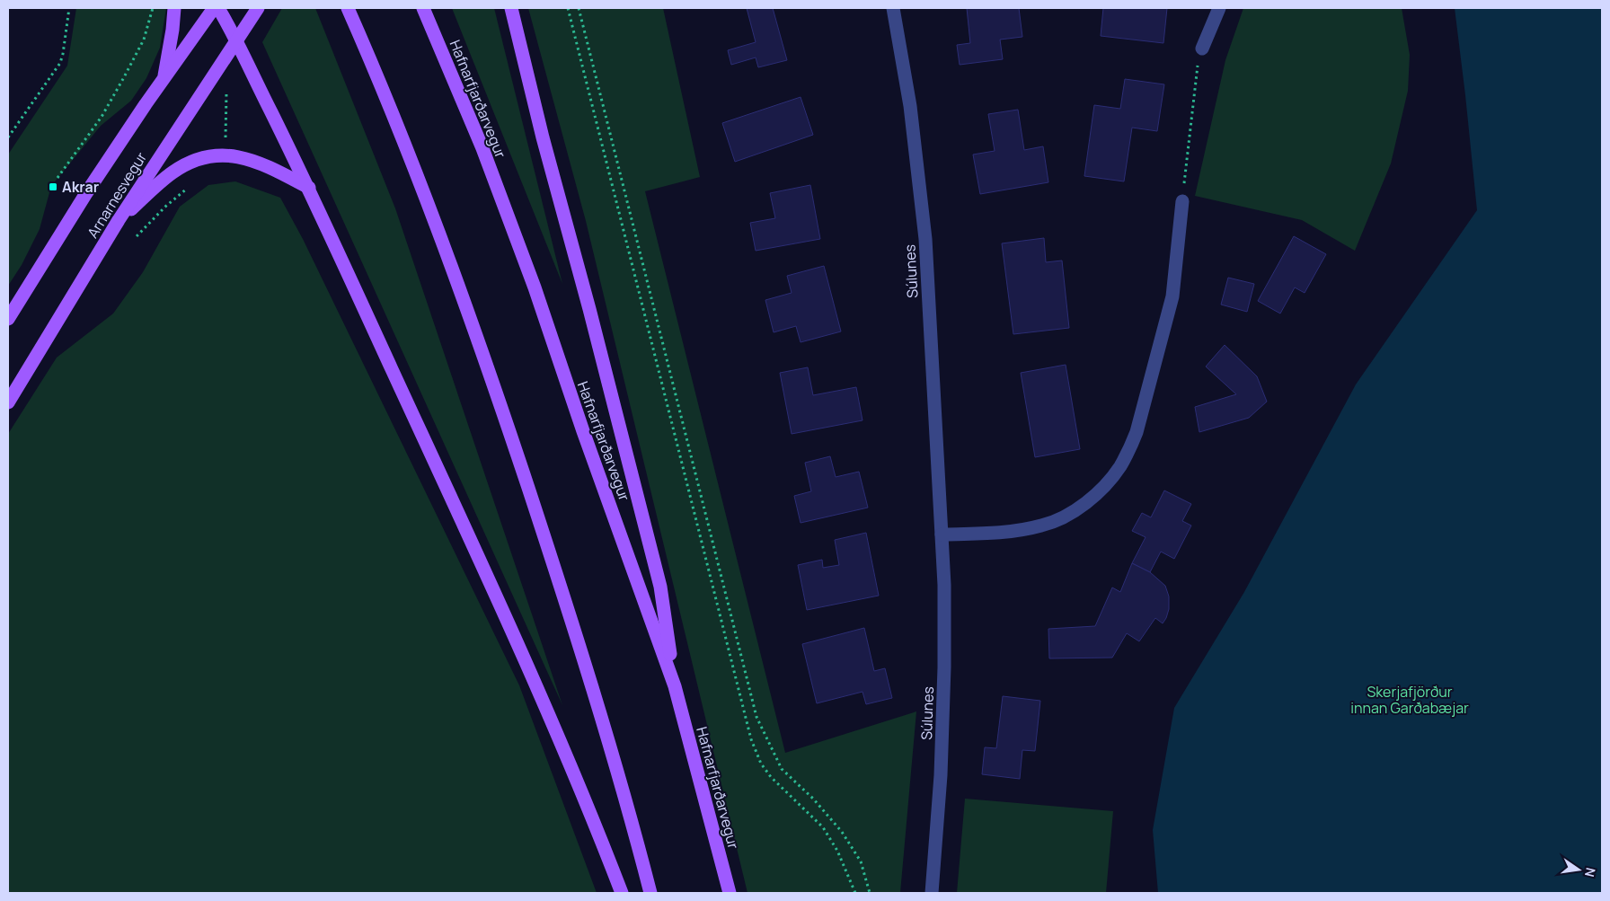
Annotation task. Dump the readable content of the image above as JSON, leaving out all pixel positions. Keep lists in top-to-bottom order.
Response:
{
  "streets": {
    "main road": ["Hafnarfjarðarvegur", "Arnarnesvegur"],
    "street": ["Súlunes"]
  },
  "parks": ["Skerjafjörður innan Garðabæjar"],
  "places": {
    "transit": ["Akrar"]
  },
  "north": "right"
}
